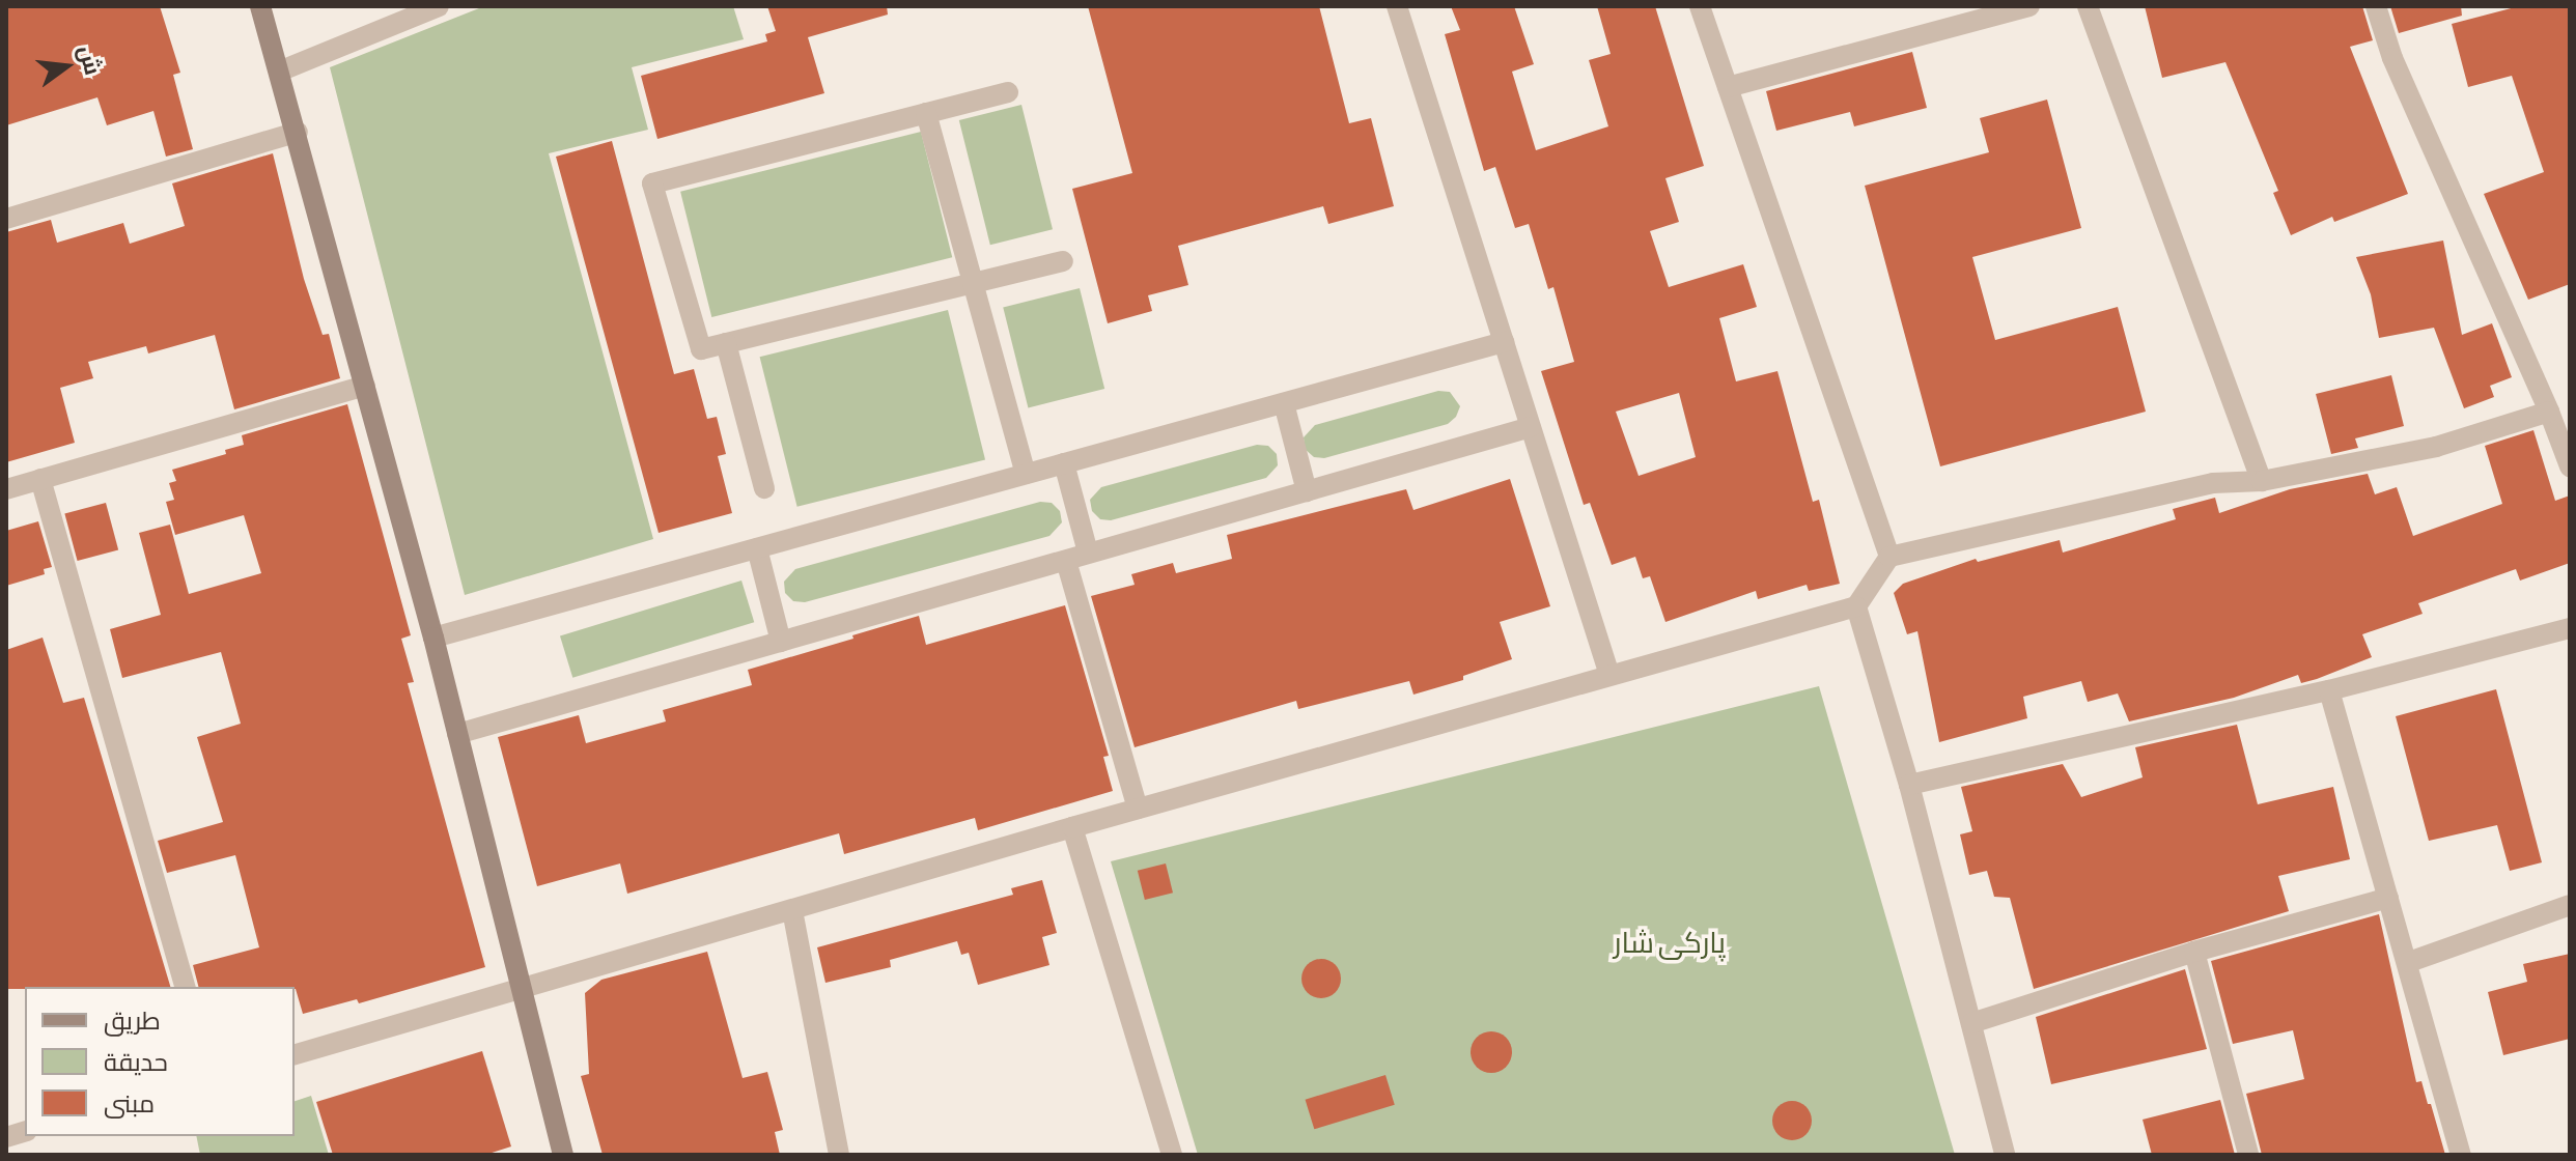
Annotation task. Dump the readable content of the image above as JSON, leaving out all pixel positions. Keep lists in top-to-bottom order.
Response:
{
  "parks": ["پاركى شار"],
  "legend": ["طريق", "حديقة", "مبنى"],
  "north": "right"
}
